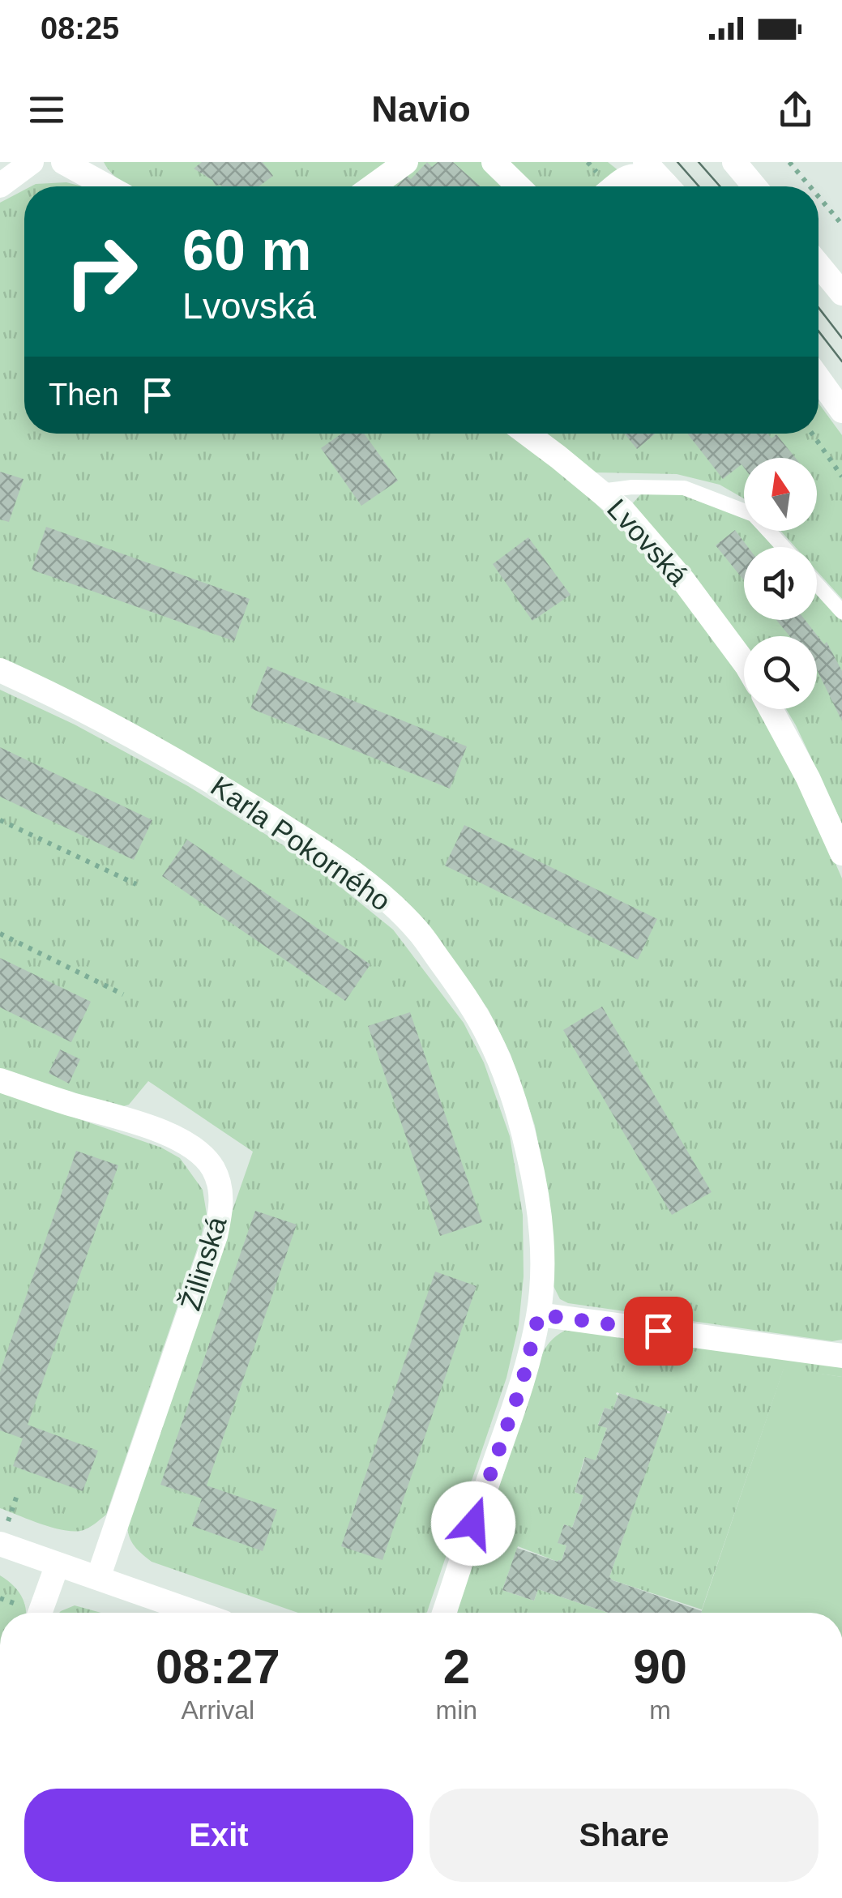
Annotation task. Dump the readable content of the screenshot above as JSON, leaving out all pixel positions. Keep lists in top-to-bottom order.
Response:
{
  "streets": {
    "street": ["Lvovská", "Karla Pokorného", "Žilinská"]
  },
  "north": "top",
  "page": {
    "status": "08:25",
    "header": "Navio",
    "turn": ["60 m", "Lvovská"],
    "then": "Then",
    "eta": [
      "08:27",
      "Arrival",
      "2",
      "min",
      "90",
      "m"
    ],
    "buttons": ["Exit", "Share"]
  }
}
